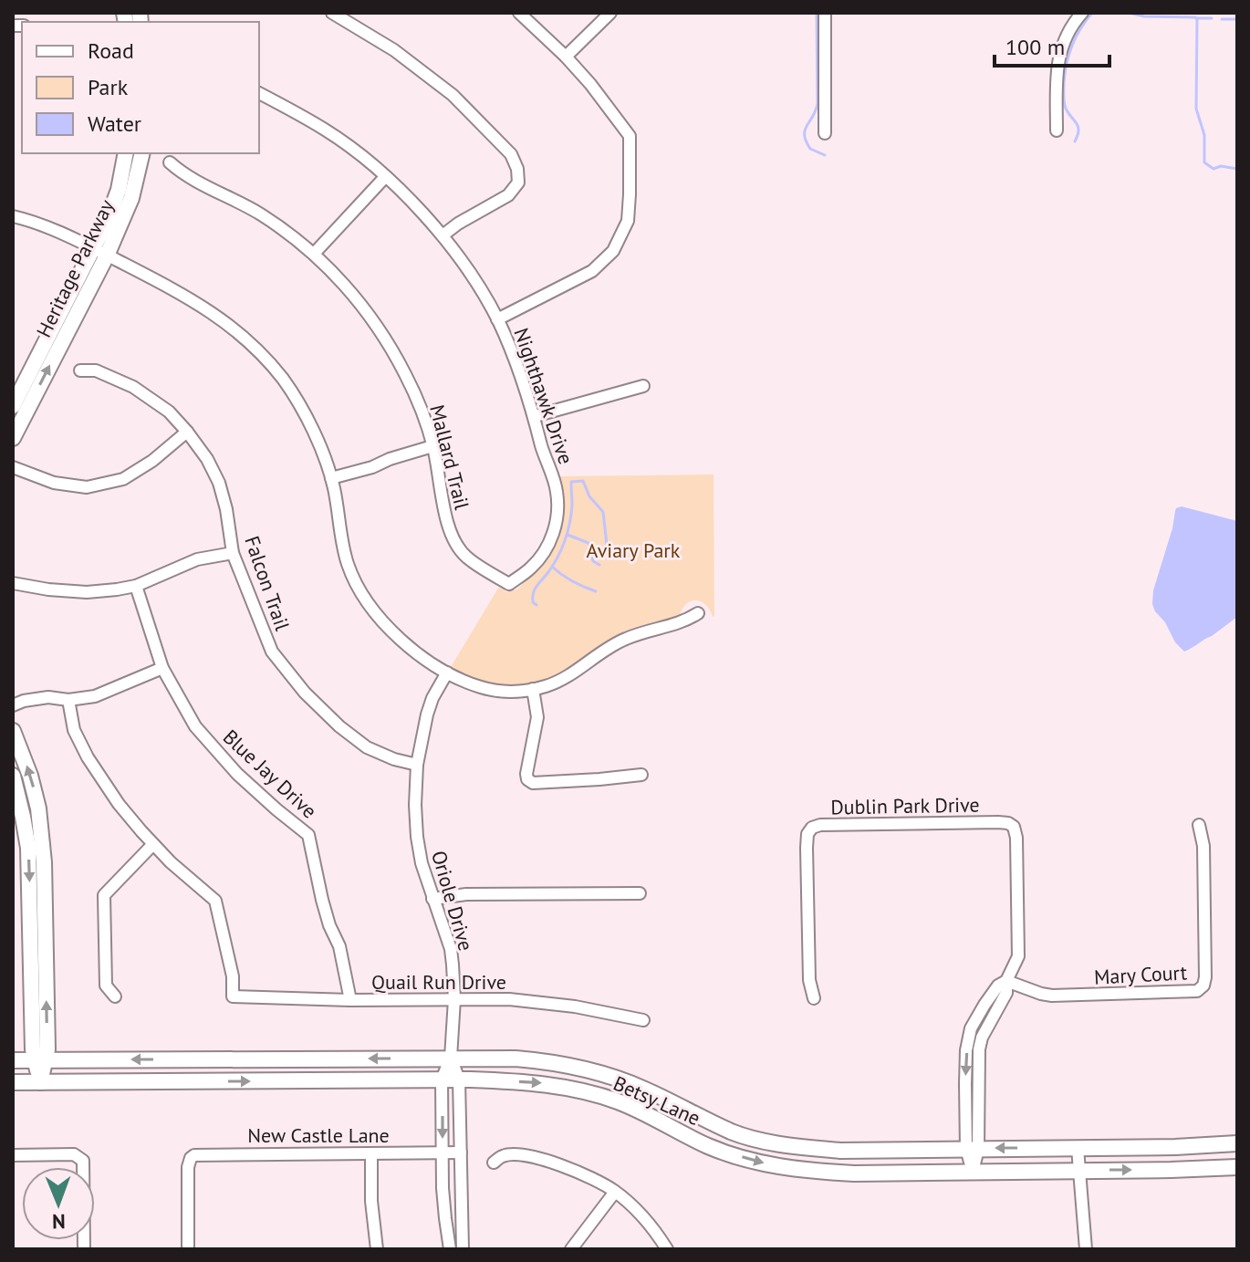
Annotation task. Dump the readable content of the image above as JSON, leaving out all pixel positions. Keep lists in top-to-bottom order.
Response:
{
  "streets": {
    "main road": ["Heritage Parkway", "Betsy Lane"],
    "street": [
      "Nighthawk Drive",
      "Mallard Trail",
      "Falcon Trail",
      "Blue Jay Drive",
      "Dublin Park Drive",
      "Oriole Drive",
      "Mary Court",
      "Quail Run Drive",
      "New Castle Lane"
    ]
  },
  "crossings": [
    ["Nighthawk Drive", "Mallard Trail"],
    ["Falcon Trail", "Oriole Drive"],
    ["Blue Jay Drive", "Quail Run Drive"],
    ["Dublin Park Drive", "Mary Court"],
    ["Dublin Park Drive", "Betsy Lane"],
    ["Oriole Drive", "Quail Run Drive"],
    ["Oriole Drive", "Betsy Lane"],
    ["Oriole Drive", "New Castle Lane"]
  ],
  "parks": ["Aviary Park"],
  "legend": ["Road", "Park", "Water"],
  "scale_bar": "100 m",
  "north": "bottom"
}
